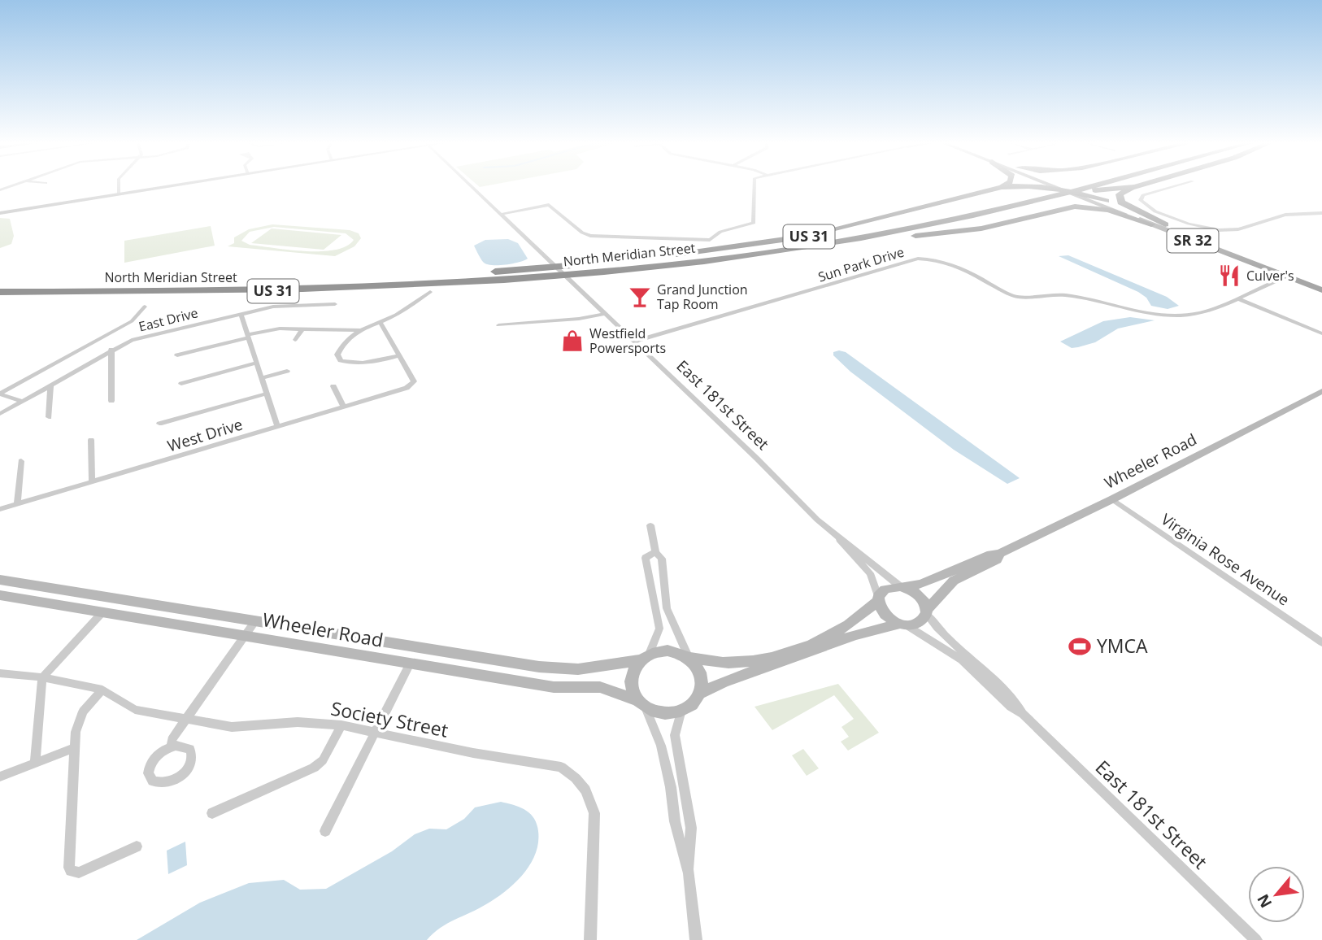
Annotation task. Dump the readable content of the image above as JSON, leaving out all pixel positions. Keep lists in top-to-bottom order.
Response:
{
  "streets": {
    "highway": ["US 31", "North Meridian Street"],
    "main road": ["SR 32"],
    "street": [
      "Sun Park Drive",
      "East Drive",
      "East 181st Street",
      "West Drive",
      "Wheeler Road",
      "Virginia Rose Avenue",
      "Society Street"
    ]
  },
  "crossings": [
    ["SR 32", "Sun Park Drive"],
    ["Sun Park Drive", "East 181st Street"],
    ["East 181st Street", "Wheeler Road"],
    ["Wheeler Road", "Virginia Rose Avenue"]
  ],
  "places": {
    "restaurant": ["Culver's"],
    "bar": ["Grand Junction Tap Room"],
    "shop": ["Westfield Powersports"],
    "sports": ["YMCA"]
  },
  "north": "bottom left"
}
